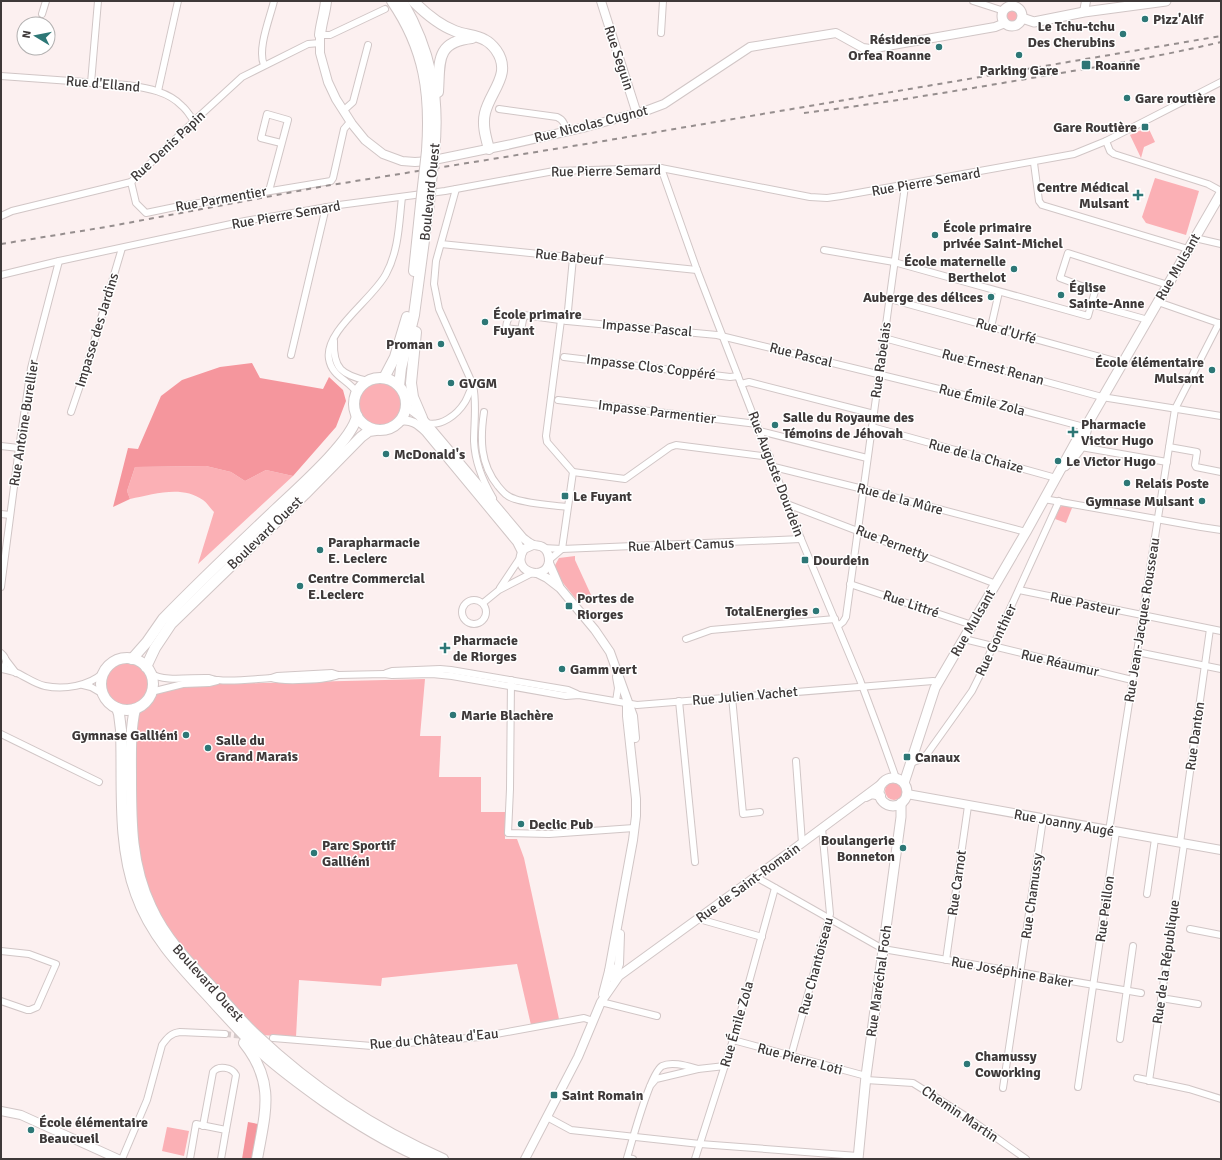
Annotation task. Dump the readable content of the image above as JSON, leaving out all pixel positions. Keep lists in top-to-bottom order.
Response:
{
  "streets": {
    "main road": ["Boulevard Ouest", "Rue Mulsant", "Rue Maréchal Foch"],
    "street": [
      "Rue Seguin",
      "Rue d'Elland",
      "Rue Nicolas Cugnot",
      "Rue Denis Papin",
      "Rue Pierre Semard",
      "Rue Parmentier",
      "Rue Babeuf",
      "Impasse Pascal",
      "Impasse des Jardins",
      "Rue d'Urfé",
      "Rue Pascal",
      "Rue Rabelais",
      "Impasse Clos Coppéré",
      "Rue Ernest Renan",
      "Rue Émile Zola",
      "Impasse Parmentier",
      "Rue Antoine Burellier",
      "Rue de la Chaize",
      "Rue Auguste Dourdein",
      "Rue de la Mûre",
      "Rue Pernetty",
      "Rue Albert Camus",
      "Rue Littré",
      "Rue Pasteur",
      "Rue Jean-Jacques Rousseau",
      "Rue Gonthier",
      "Rue Réaumur",
      "Rue Julien Vachet",
      "Rue Danton",
      "Rue Joanny Augé",
      "Rue de Saint-Romain",
      "Rue Carnot",
      "Rue Chamussy",
      "Rue Peillon",
      "Rue de la République",
      "Rue Chantoiseau",
      "Rue Joséphine Baker",
      "Rue du Château d'Eau",
      "Rue Pierre Loti",
      "Chemin Martin"
    ]
  },
  "crossings": [
    ["Rue Seguin", "Rue Nicolas Cugnot"],
    ["Rue d'Elland", "Rue Denis Papin"],
    ["Rue Nicolas Cugnot", "Rue Denis Papin"],
    ["Rue Nicolas Cugnot", "Rue Parmentier"],
    ["Rue Denis Papin", "Rue Parmentier"],
    ["Rue Pierre Semard", "Impasse des Jardins"],
    ["Rue Pierre Semard", "Rue Rabelais"],
    ["Rue Pierre Semard", "Rue Antoine Burellier"],
    ["Rue Pierre Semard", "Rue Auguste Dourdein"],
    ["Rue Babeuf", "Rue Auguste Dourdein"],
    ["Rue Mulsant", "Rue d'Urfé"],
    ["Rue Mulsant", "Rue Ernest Renan"],
    ["Rue Mulsant", "Rue Émile Zola"],
    ["Rue Mulsant", "Rue de la Chaize"],
    ["Rue Mulsant", "Rue Auguste Dourdein"],
    ["Rue Mulsant", "Rue de la Mûre"],
    ["Rue Mulsant", "Rue Pernetty"],
    ["Rue Mulsant", "Rue Littré"],
    ["Rue Mulsant", "Rue Gonthier"],
    ["Rue Mulsant", "Rue Réaumur"],
    ["Rue Mulsant", "Rue Julien Vachet"],
    ["Rue Mulsant", "Rue Joanny Augé"],
    ["Rue Mulsant", "Rue de Saint-Romain"],
    ["Rue Mulsant", "Rue Maréchal Foch"],
    ["Impasse Pascal", "Rue Pascal"],
    ["Impasse Pascal", "Rue Auguste Dourdein"],
    ["Rue d'Urfé", "Rue Rabelais"],
    ["Rue Pascal", "Rue Rabelais"],
    ["Rue Pascal", "Rue Émile Zola"],
    ["Rue Pascal", "Rue Auguste Dourdein"],
    ["Rue Rabelais", "Rue Ernest Renan"],
    ["Rue Rabelais", "Rue Émile Zola"],
    ["Rue Rabelais", "Rue de la Chaize"],
    ["Rue Rabelais", "Rue Auguste Dourdein"],
    ["Rue Rabelais", "Rue de la Mûre"],
    ["Rue Rabelais", "Rue Pernetty"],
    ["Rue Rabelais", "Rue Littré"],
    ["Impasse Clos Coppéré", "Rue Auguste Dourdein"],
    ["Rue Ernest Renan", "Rue Jean-Jacques Rousseau"],
    ["Rue Émile Zola", "Rue Joséphine Baker"],
    ["Rue Émile Zola", "Rue Pierre Loti"],
    ["Impasse Parmentier", "Rue Auguste Dourdein"],
    ["Rue Auguste Dourdein", "Rue de la Mûre"],
    ["Rue Auguste Dourdein", "Rue Pernetty"],
    ["Rue Auguste Dourdein", "Rue Albert Camus"],
    ["Rue Auguste Dourdein", "Rue Julien Vachet"],
    ["Rue Auguste Dourdein", "Rue Joanny Augé"],
    ["Rue Auguste Dourdein", "Rue de Saint-Romain"],
    ["Rue Auguste Dourdein", "Rue Maréchal Foch"],
    ["Rue Pasteur", "Rue Jean-Jacques Rousseau"],
    ["Rue Pasteur", "Rue Gonthier"],
    ["Rue Pasteur", "Rue Danton"],
    ["Rue Jean-Jacques Rousseau", "Rue Réaumur"],
    ["Rue Jean-Jacques Rousseau", "Rue Joanny Augé"],
    ["Rue Jean-Jacques Rousseau", "Rue Peillon"],
    ["Rue Gonthier", "Rue Réaumur"],
    ["Rue Danton", "Rue Joanny Augé"],
    ["Rue Danton", "Rue de la République"],
    ["Rue Joanny Augé", "Rue de Saint-Romain"],
    ["Rue Joanny Augé", "Rue Carnot"],
    ["Rue Joanny Augé", "Rue Chamussy"],
    ["Rue Joanny Augé", "Rue Peillon"],
    ["Rue Joanny Augé", "Rue de la République"],
    ["Rue Joanny Augé", "Rue Maréchal Foch"],
    ["Rue de Saint-Romain", "Rue Chantoiseau"],
    ["Rue de Saint-Romain", "Rue Joséphine Baker"],
    ["Rue de Saint-Romain", "Rue Maréchal Foch"],
    ["Rue de Saint-Romain", "Rue du Château d'Eau"],
    ["Rue Carnot", "Rue Joséphine Baker"],
    ["Rue Chamussy", "Rue Joséphine Baker"],
    ["Rue Peillon", "Rue Joséphine Baker"],
    ["Rue Chantoiseau", "Rue Joséphine Baker"],
    ["Rue Chantoiseau", "Rue Pierre Loti"],
    ["Rue Joséphine Baker", "Rue Maréchal Foch"],
    ["Rue Maréchal Foch", "Rue Pierre Loti"],
    ["Rue Maréchal Foch", "Chemin Martin"],
    ["Rue Pierre Loti", "Chemin Martin"]
  ],
  "places": {
    "other": [
      "Pizz'Alif",
      "Le Tchu-tchu Des Cherubins",
      "Résidence Orfea Roanne",
      "Parking Gare",
      "Gare routière",
      "École primaire privée Saint-Michel",
      "École maternelle Berthelot",
      "Église Sainte-Anne",
      "Auberge des délices",
      "École primaire Fuyant",
      "Proman",
      "École élémentaire Mulsant",
      "GVGM",
      "Salle du Royaume des Témoins de Jéhovah",
      "McDonald's",
      "Le Victor Hugo",
      "Relais Poste",
      "Gymnase Mulsant",
      "Parapharmacie E. Leclerc",
      "Centre Commercial E.Leclerc",
      "TotalEnergies",
      "Gamm vert",
      "Marie Blachère",
      "Gymnase Galliéni",
      "Salle du Grand Marais",
      "Declic Pub",
      "Boulangerie Bonneton",
      "Parc Sportif Galliéni",
      "Chamussy Coworking",
      "École élémentaire Beaucueil"
    ],
    "transit": [
      "Roanne",
      "Gare Routière",
      "Le Fuyant",
      "Dourdein",
      "Portes de Riorges",
      "Canaux",
      "Saint Romain"
    ],
    "health": ["Centre Médical Mulsant", "Pharmacie Victor Hugo", "Pharmacie de Riorges"]
  },
  "north": "left"
}
